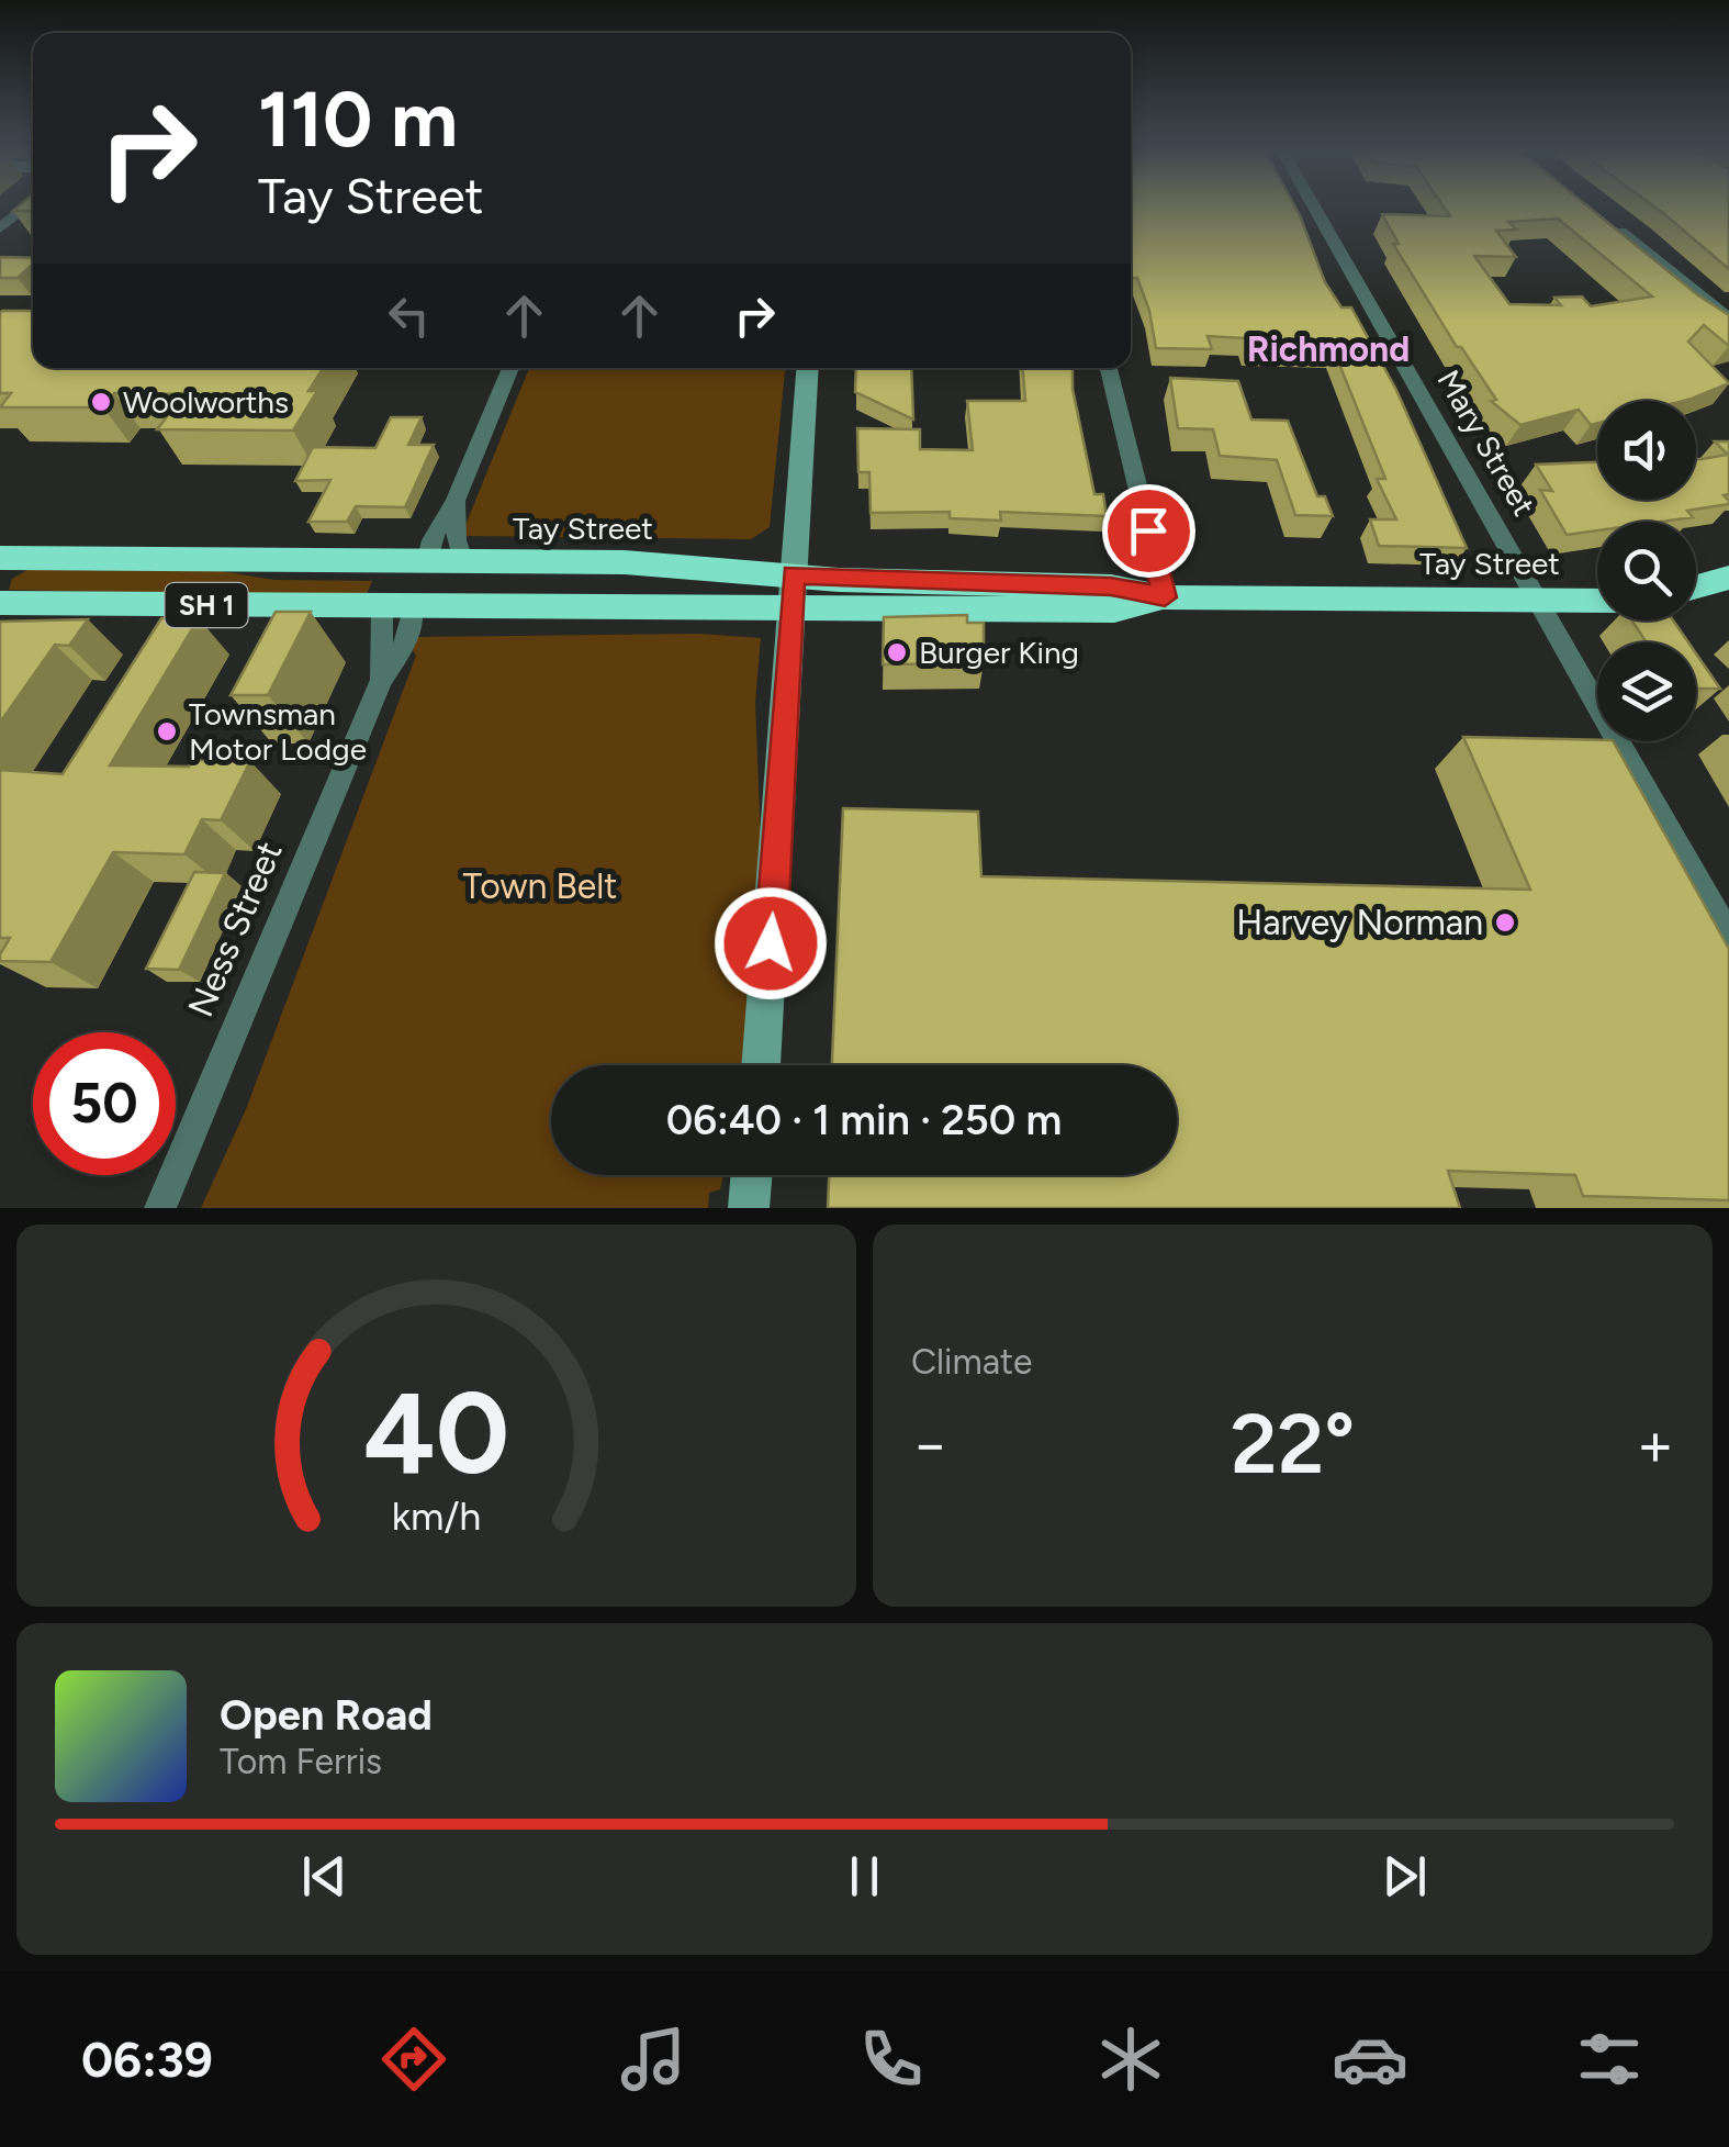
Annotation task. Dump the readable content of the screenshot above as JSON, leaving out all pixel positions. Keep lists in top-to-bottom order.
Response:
{
  "streets": {
    "highway": ["Tay Street", "SH 1"],
    "street": ["Mary Street", "Ness Street"]
  },
  "crossings": [
    ["Mary Street", "Tay Street"],
    ["Tay Street", "Ness Street"]
  ],
  "districts": ["Richmond"],
  "parks": ["Town Belt"],
  "places": [
    "Woolworths",
    "Burger King",
    "Townsman Motor Lodge",
    "Harvey Norman"
  ],
  "page": {
    "turn": ["110 m", "Tay Street"],
    "limit": "50",
    "trip": "06:40 · 1 min · 250 m",
    "tile": "Climate",
    "heat": ["−", "22°", "+"],
    "song": ["Open Road", "Tom Ferris"],
    "tabs": "06:39",
    "gauge": ["40", "km/h"]
  }
}
